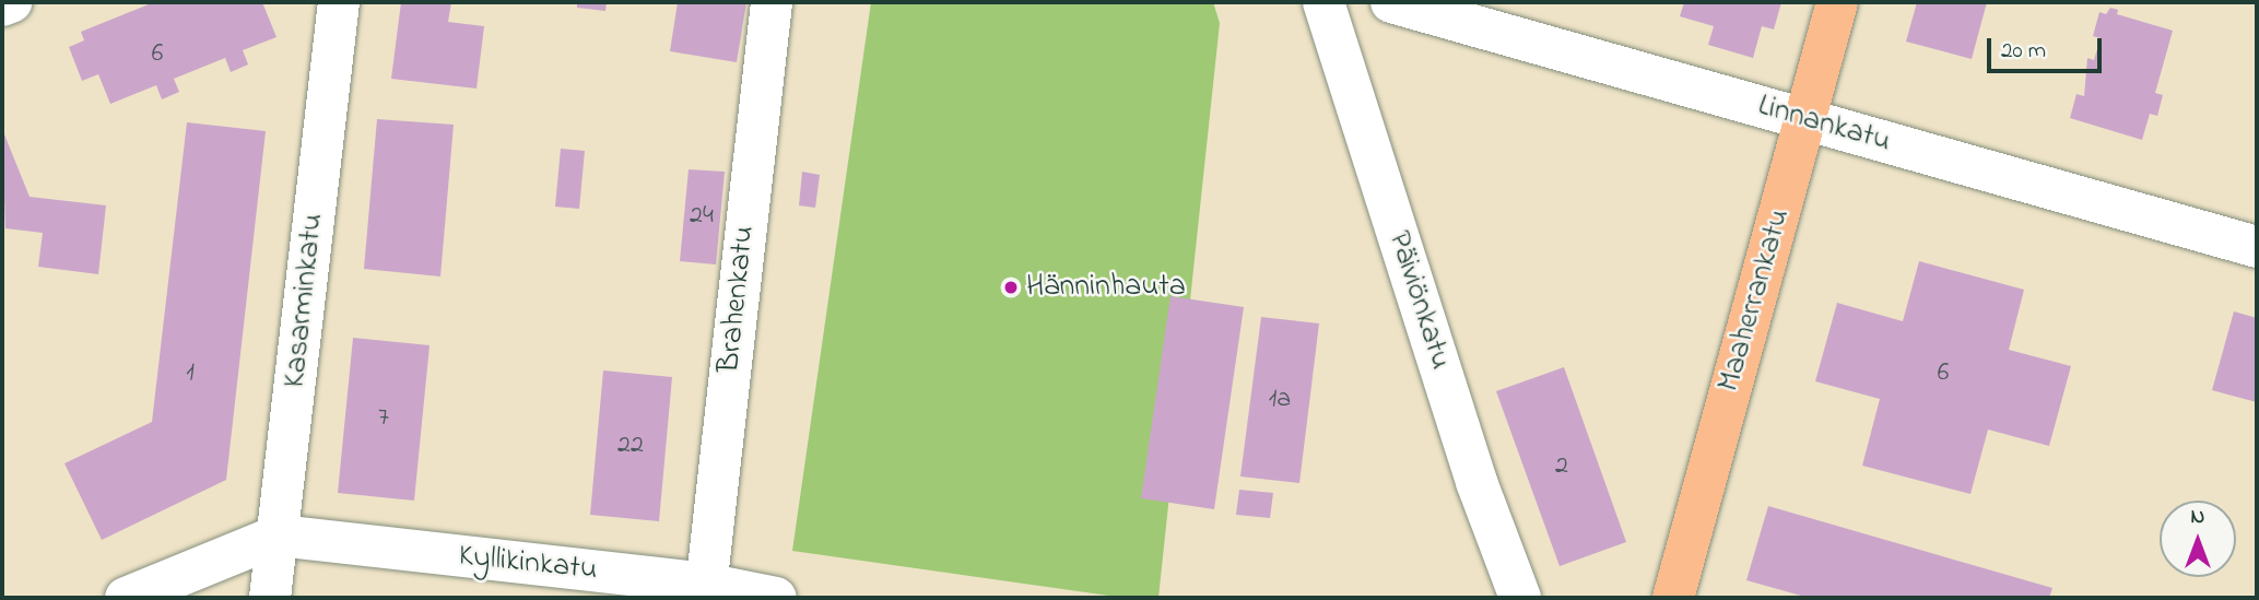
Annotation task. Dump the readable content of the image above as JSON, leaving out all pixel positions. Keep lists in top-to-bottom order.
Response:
{
  "streets": {
    "main road": ["Maaherrankatu"],
    "street": [
      "Linnankatu",
      "Brahenkatu",
      "Kasarminkatu",
      "Päiviönkatu",
      "Kyllikinkatu"
    ]
  },
  "crossings": [
    ["Linnankatu", "Maaherrankatu"],
    ["Brahenkatu", "Kyllikinkatu"],
    ["Kasarminkatu", "Kyllikinkatu"]
  ],
  "places": ["Hänninhauta"],
  "house_numbers": [
    "6",
    "24",
    "1",
    "6",
    "1a",
    "7",
    "22",
    "2"
  ],
  "scale_bar": "20 m",
  "north": "top"
}
